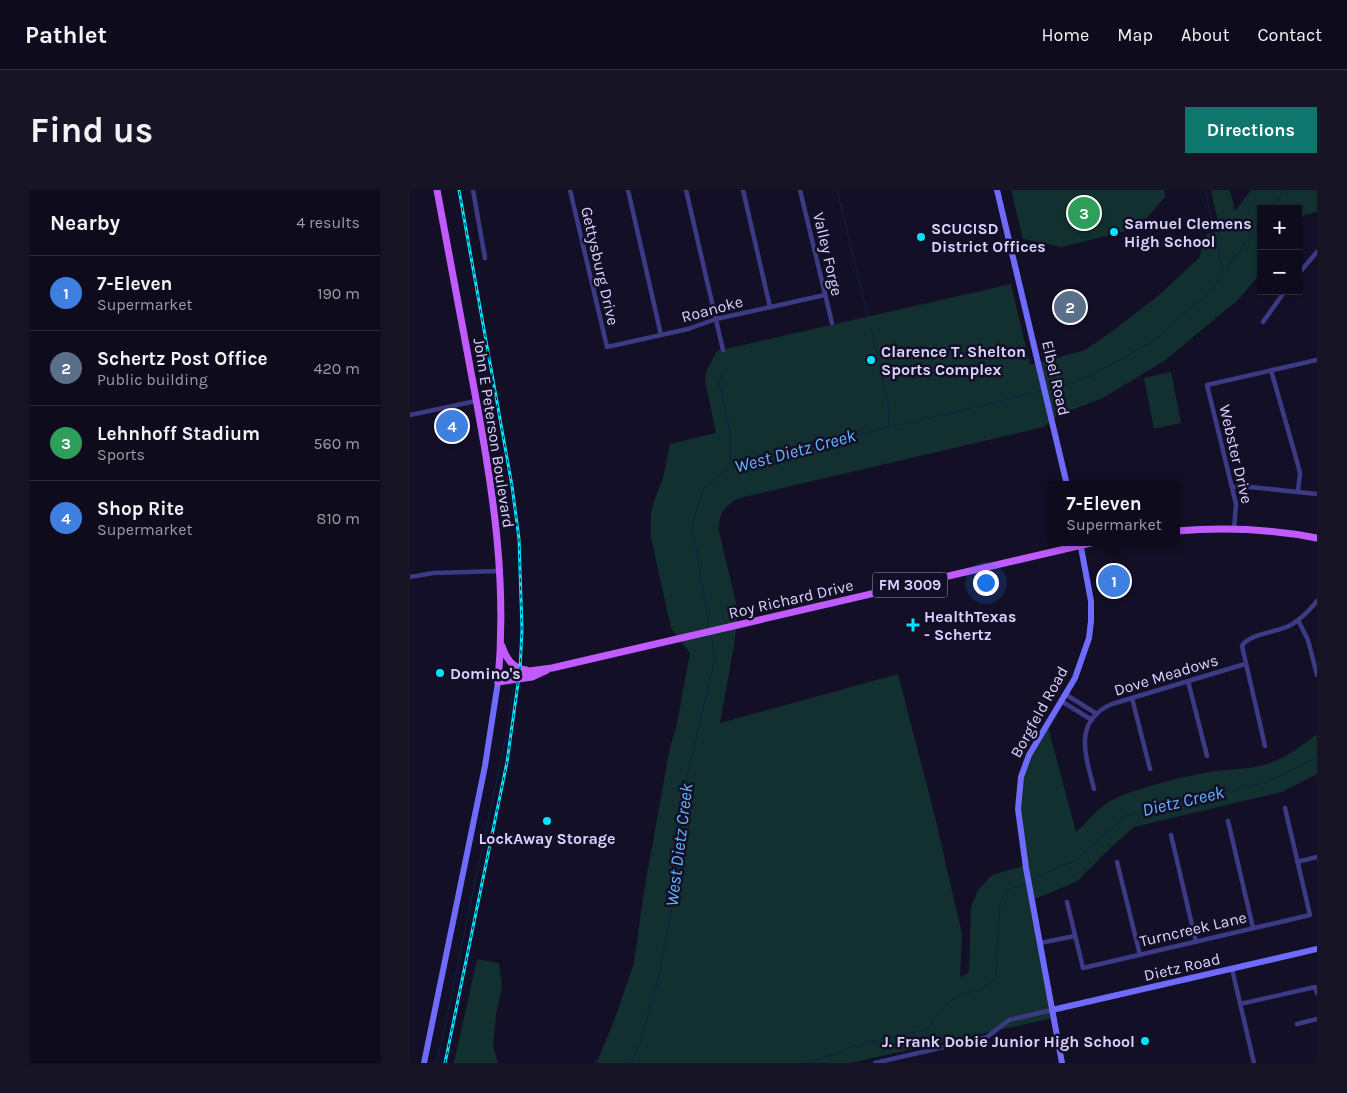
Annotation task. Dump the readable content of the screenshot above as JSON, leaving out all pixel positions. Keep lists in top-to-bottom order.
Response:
{
  "streets": {
    "main road": ["John E Peterson Boulevard", "FM 3009", "Roy Richard Drive"],
    "street": [
      "Valley Forge",
      "Gettysburg Drive",
      "Roanoke",
      "Elbel Road",
      "Webster Drive",
      "Dove Meadows",
      "Borgfeld Road",
      "Turncreek Lane",
      "Dietz Road"
    ]
  },
  "crossings": [
    ["Valley Forge", "Roanoke"],
    ["Gettysburg Drive", "Roanoke"],
    ["John E Peterson Boulevard", "Roy Richard Drive"],
    ["Borgfeld Road", "Dietz Road"]
  ],
  "water": ["West Dietz Creek", "Dietz Creek"],
  "places": {
    "other": [
      "Samuel Clemens High School",
      "SCUCISD District Offices",
      "Clarence T. Shelton Sports Complex",
      "Domino's",
      "LockAway Storage",
      "J. Frank Dobie Junior High School"
    ],
    "health": ["HealthTexas - Schertz"]
  },
  "page": {
    "header": "Pathlet",
    "nav": [
      "Home",
      "Map",
      "About",
      "Contact"
    ],
    "buttons": "Directions",
    "title": "Find us",
    "heading": ["Nearby", "4 results"],
    "pins": [
      "3",
      "2",
      "4",
      "1"
    ],
    "map_buttons": ["+", "−"],
    "list": [
      {
        "mark": "1",
        "name": "7-Eleven",
        "note": "Supermarket",
        "value": "190 m"
      },
      {
        "mark": "2",
        "name": "Schertz Post Office",
        "note": "Public building",
        "value": "420 m"
      },
      {
        "mark": "3",
        "name": "Lehnhoff Stadium",
        "note": "Sports",
        "value": "560 m"
      },
      {
        "mark": "4",
        "name": "Shop Rite",
        "note": "Supermarket",
        "value": "810 m"
      }
    ],
    "popup": ["7-Eleven", "Supermarket"]
  }
}
